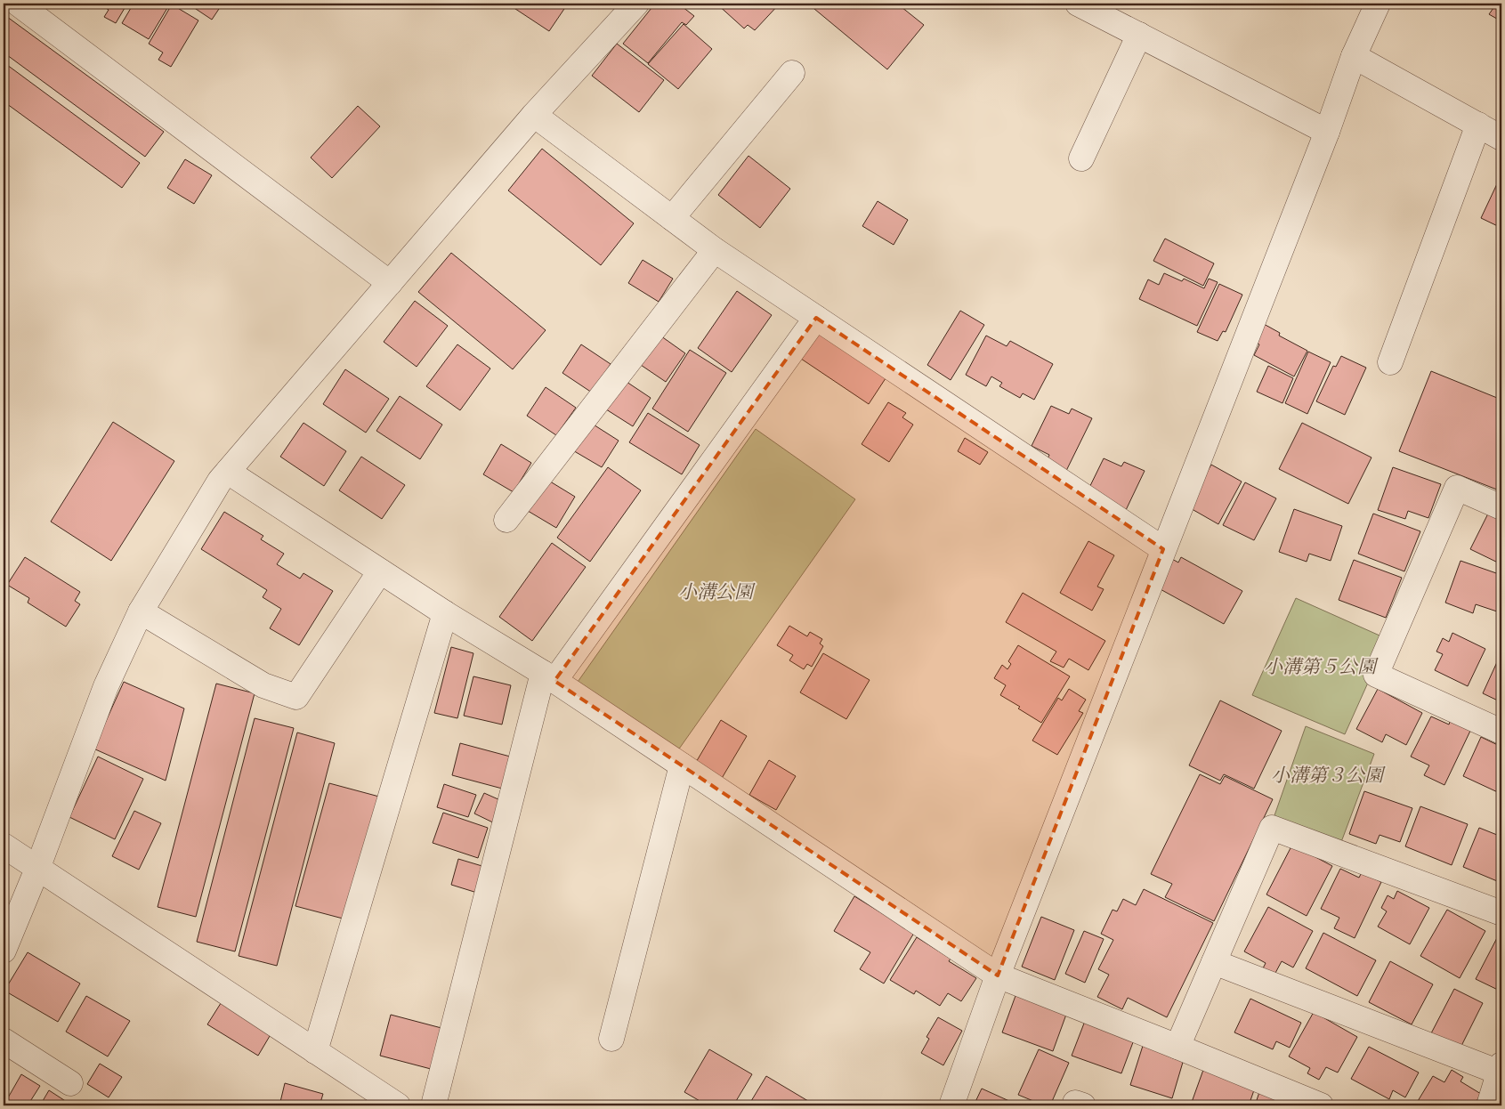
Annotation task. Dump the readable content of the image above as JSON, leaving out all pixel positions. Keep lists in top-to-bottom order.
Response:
{
  "parks": ["小溝公園", "小溝第５公園", "小溝第３公園"]
}
